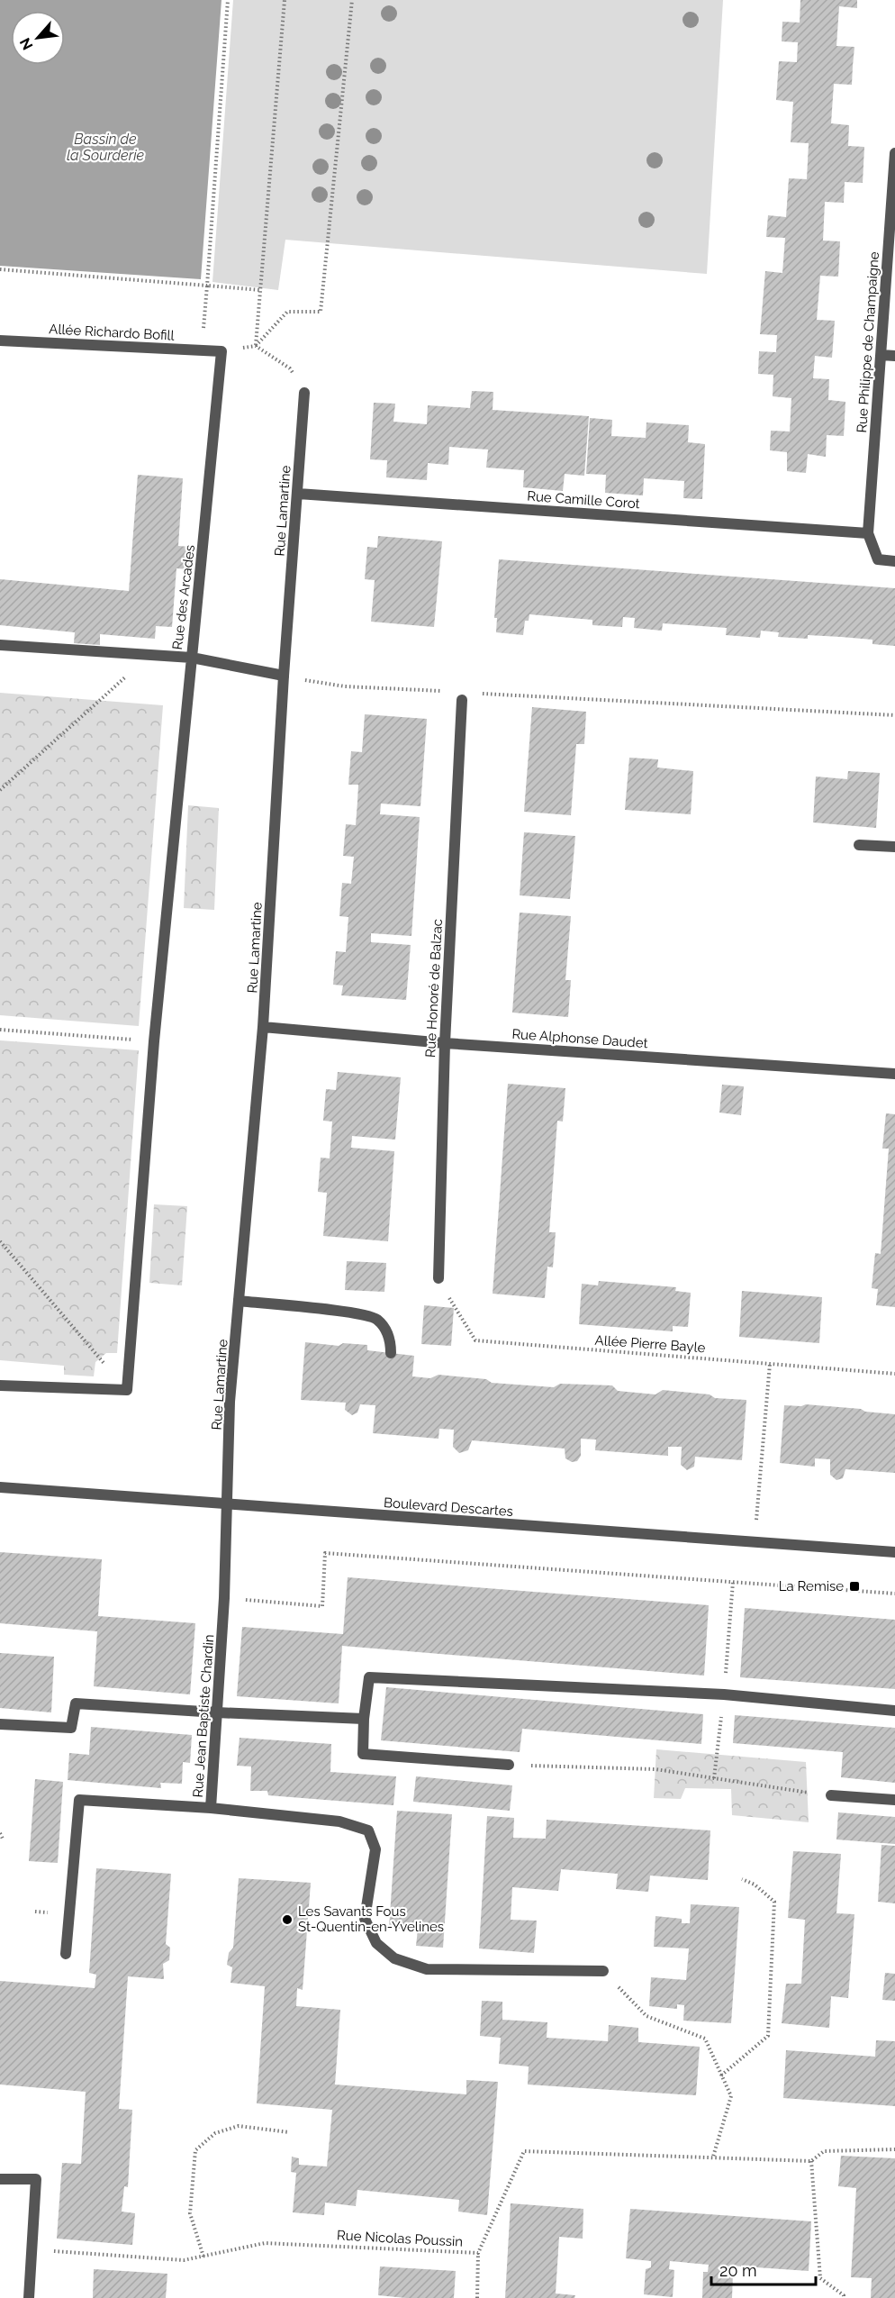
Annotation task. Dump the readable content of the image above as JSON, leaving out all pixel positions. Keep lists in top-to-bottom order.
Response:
{
  "streets": {
    "street": [
      "Allée Richardo Bofill",
      "Rue Philippe de Champaigne",
      "Rue Camille Corot",
      "Rue Lamartine",
      "Rue des Arcades",
      "Rue Honoré de Balzac",
      "Rue Alphonse Daudet",
      "Boulevard Descartes",
      "Rue Jean Baptiste Chardin"
    ],
    "path": ["Allée Pierre Bayle", "Rue Nicolas Poussin"]
  },
  "crossings": [
    ["Allée Richardo Bofill", "Rue des Arcades"],
    ["Rue Philippe de Champaigne", "Rue Camille Corot"],
    ["Rue Camille Corot", "Rue Lamartine"],
    ["Rue Lamartine", "Rue Alphonse Daudet"],
    ["Rue Lamartine", "Boulevard Descartes"],
    ["Rue Lamartine", "Rue Jean Baptiste Chardin"],
    ["Rue Honoré de Balzac", "Rue Alphonse Daudet"],
    ["Rue Honoré de Balzac", "Allée Pierre Bayle"],
    ["Boulevard Descartes", "Rue Jean Baptiste Chardin"]
  ],
  "water": ["Bassin de la Sourderie"],
  "places": {
    "transit": ["La Remise"],
    "other": ["Les Savants Fous St-Quentin-en-Yvelines"]
  },
  "scale_bar": "20 m",
  "north": "bottom left"
}
